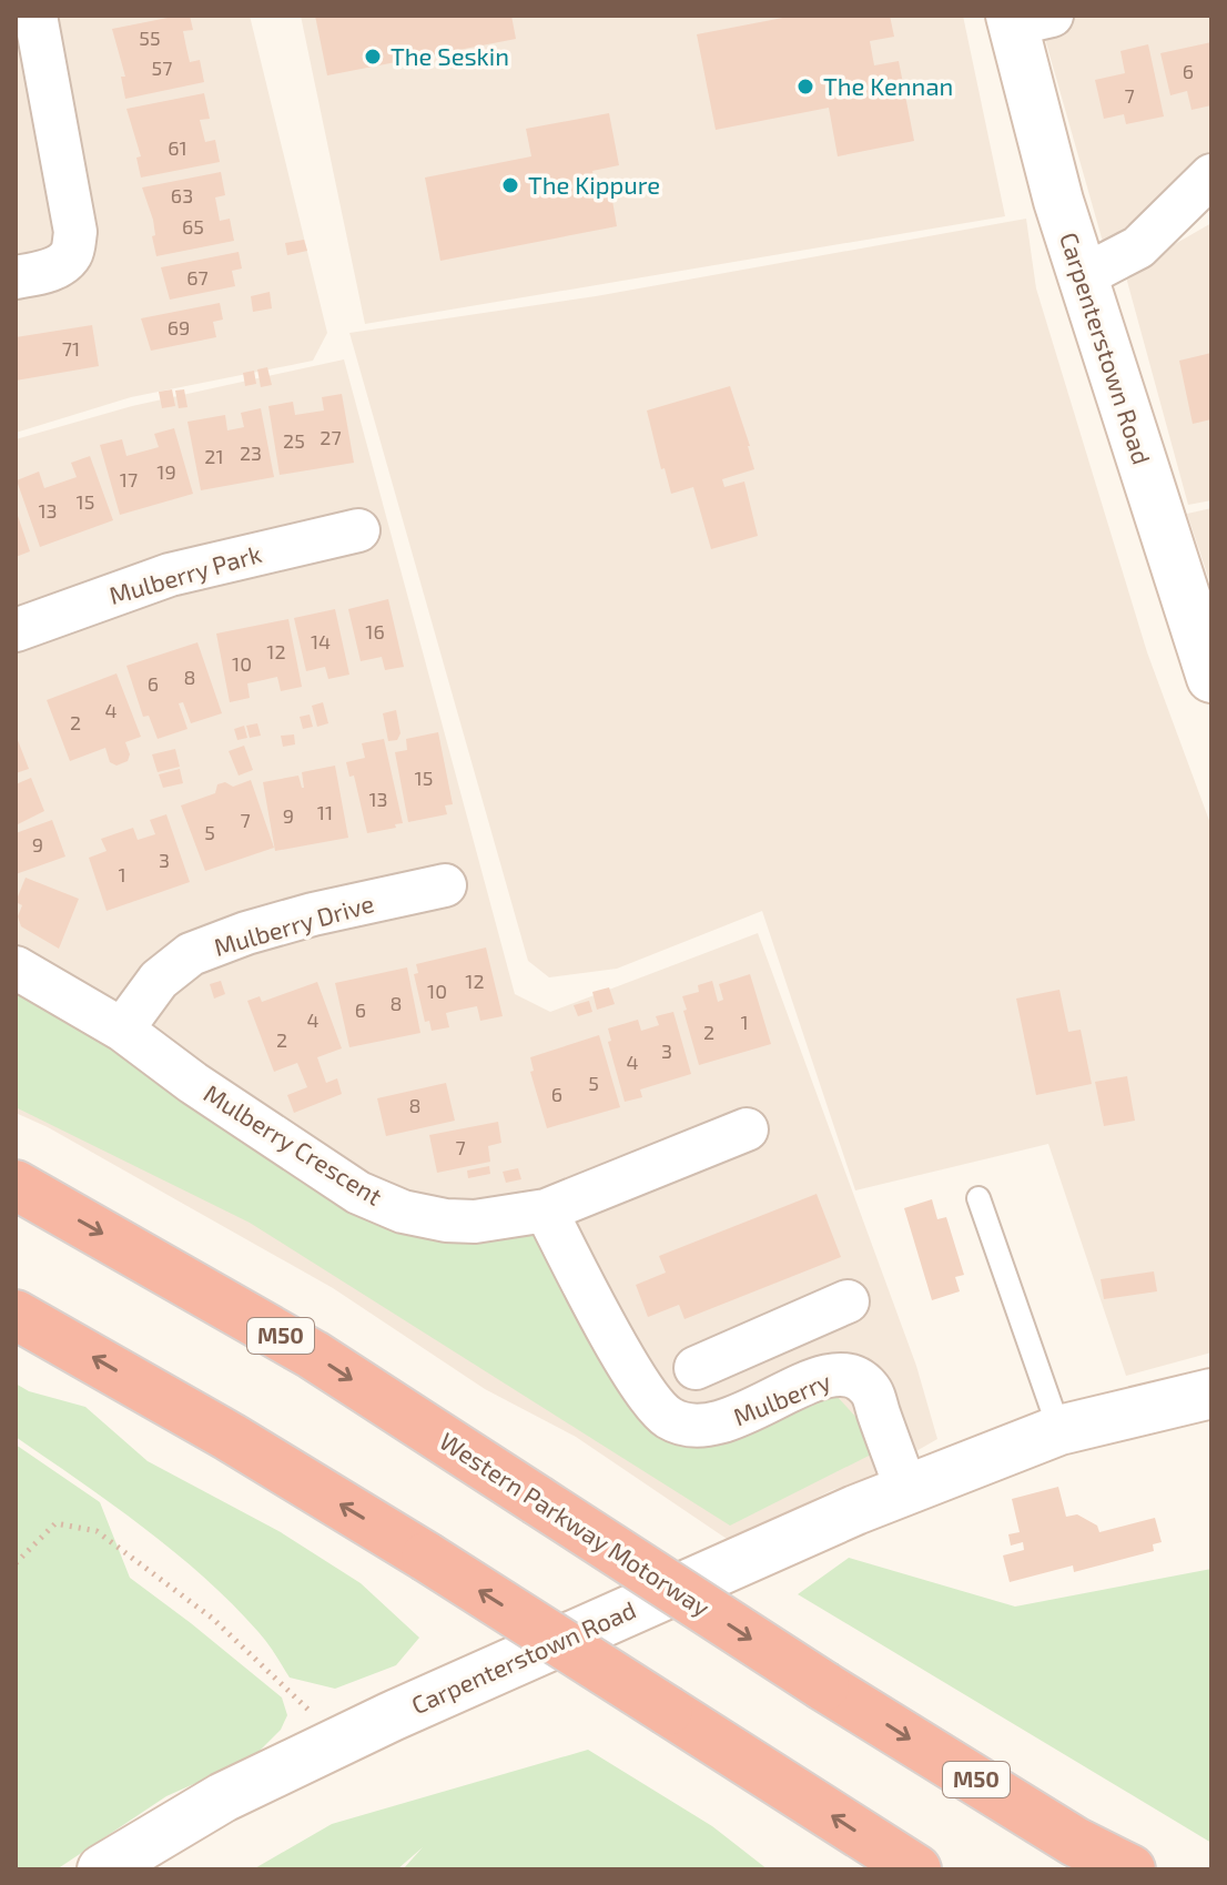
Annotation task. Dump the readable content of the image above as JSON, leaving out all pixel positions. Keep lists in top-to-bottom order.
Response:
{
  "streets": {
    "highway": ["M50", "Western Parkway Motorway"],
    "street": [
      "Carpenterstown Road",
      "Mulberry Park",
      "Mulberry Drive",
      "Mulberry Crescent",
      "Mulberry"
    ]
  },
  "crossings": [
    ["Carpenterstown Road", "Mulberry"],
    ["Mulberry Drive", "Mulberry Crescent"],
    ["Mulberry Crescent", "Mulberry"]
  ],
  "places": ["The Seskin", "The Kennan", "The Kippure"],
  "house_numbers": [
    "55",
    "57",
    "6",
    "7",
    "61",
    "63",
    "65",
    "67",
    "69",
    "71",
    "27",
    "25",
    "23",
    "21",
    "19",
    "17",
    "15",
    "13",
    "16",
    "14",
    "12",
    "10",
    "8",
    "6",
    "4",
    "2",
    "15",
    "13",
    "11",
    "9",
    "7",
    "5",
    "9",
    "3",
    "1",
    "12",
    "10",
    "8",
    "6",
    "4",
    "1",
    "2",
    "2",
    "3",
    "4",
    "5",
    "6",
    "8",
    "7"
  ]
}
